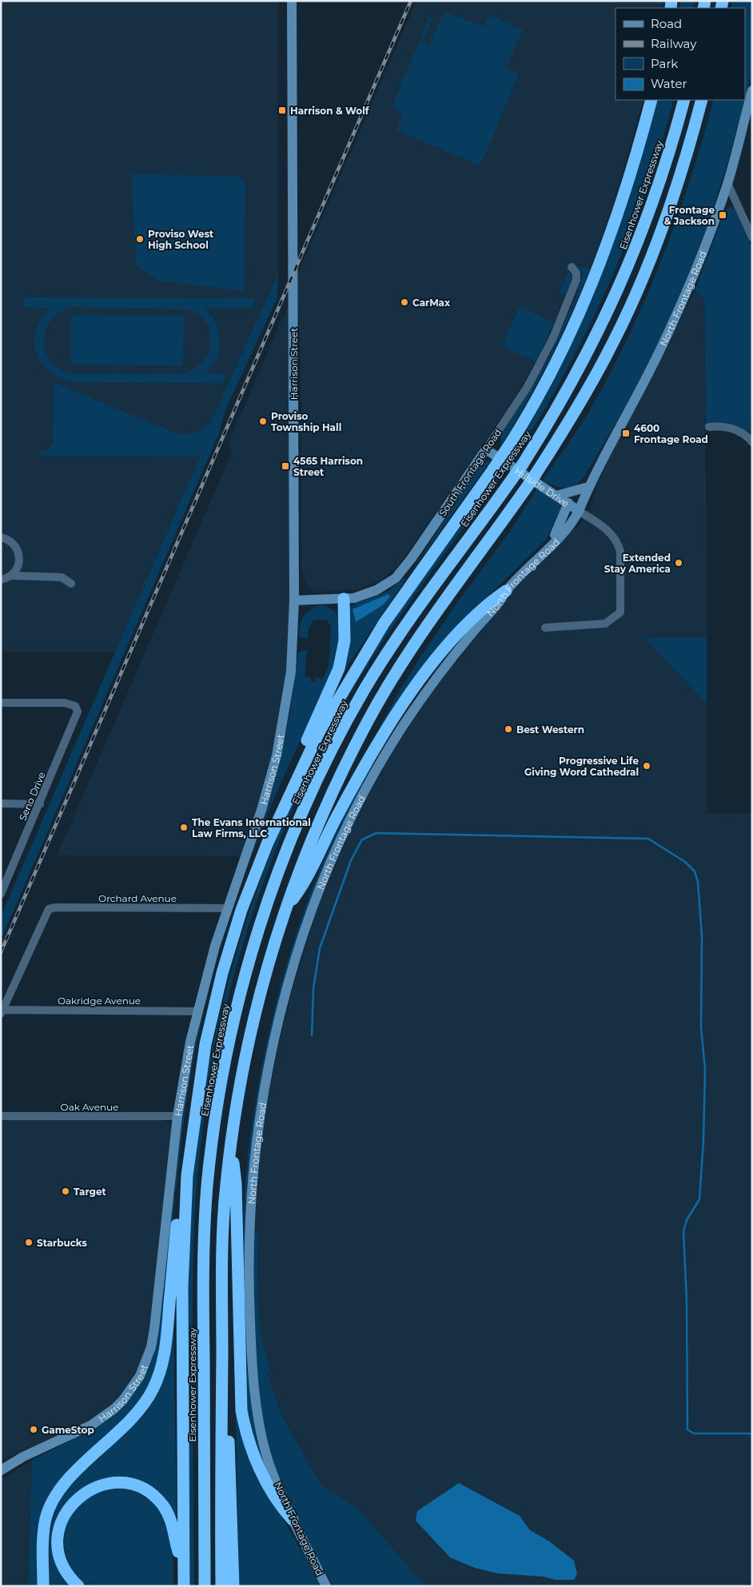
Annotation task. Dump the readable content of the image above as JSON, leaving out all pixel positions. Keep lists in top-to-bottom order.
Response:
{
  "streets": {
    "highway": ["Eisenhower Expressway"],
    "main road": [
      "North Frontage Road",
      "Harrison Street",
      "South Frontage Road",
      "Hillside Drive"
    ],
    "street": [
      "Seno Drive",
      "Orchard Avenue",
      "Oakridge Avenue",
      "Oak Avenue"
    ]
  },
  "crossings": [
    ["North Frontage Road", "Hillside Drive"],
    ["Harrison Street", "South Frontage Road"],
    ["Harrison Street", "Orchard Avenue"],
    ["Harrison Street", "Oakridge Avenue"],
    ["Harrison Street", "Oak Avenue"],
    ["South Frontage Road", "Hillside Drive"],
    ["Orchard Avenue", "Oakridge Avenue"]
  ],
  "places": {
    "transit": [
      "Harrison & Wolf",
      "Frontage & Jackson",
      "4600 Frontage Road",
      "4565 Harrison Street"
    ],
    "other": [
      "Proviso West High School",
      "CarMax",
      "Proviso Township Hall",
      "Extended Stay America",
      "Best Western",
      "Progressive Life Giving Word Cathedral",
      "The Evans International Law Firms, LLC",
      "Target",
      "Starbucks",
      "GameStop"
    ]
  },
  "legend": [
    "Road",
    "Railway",
    "Park",
    "Water"
  ]
}
